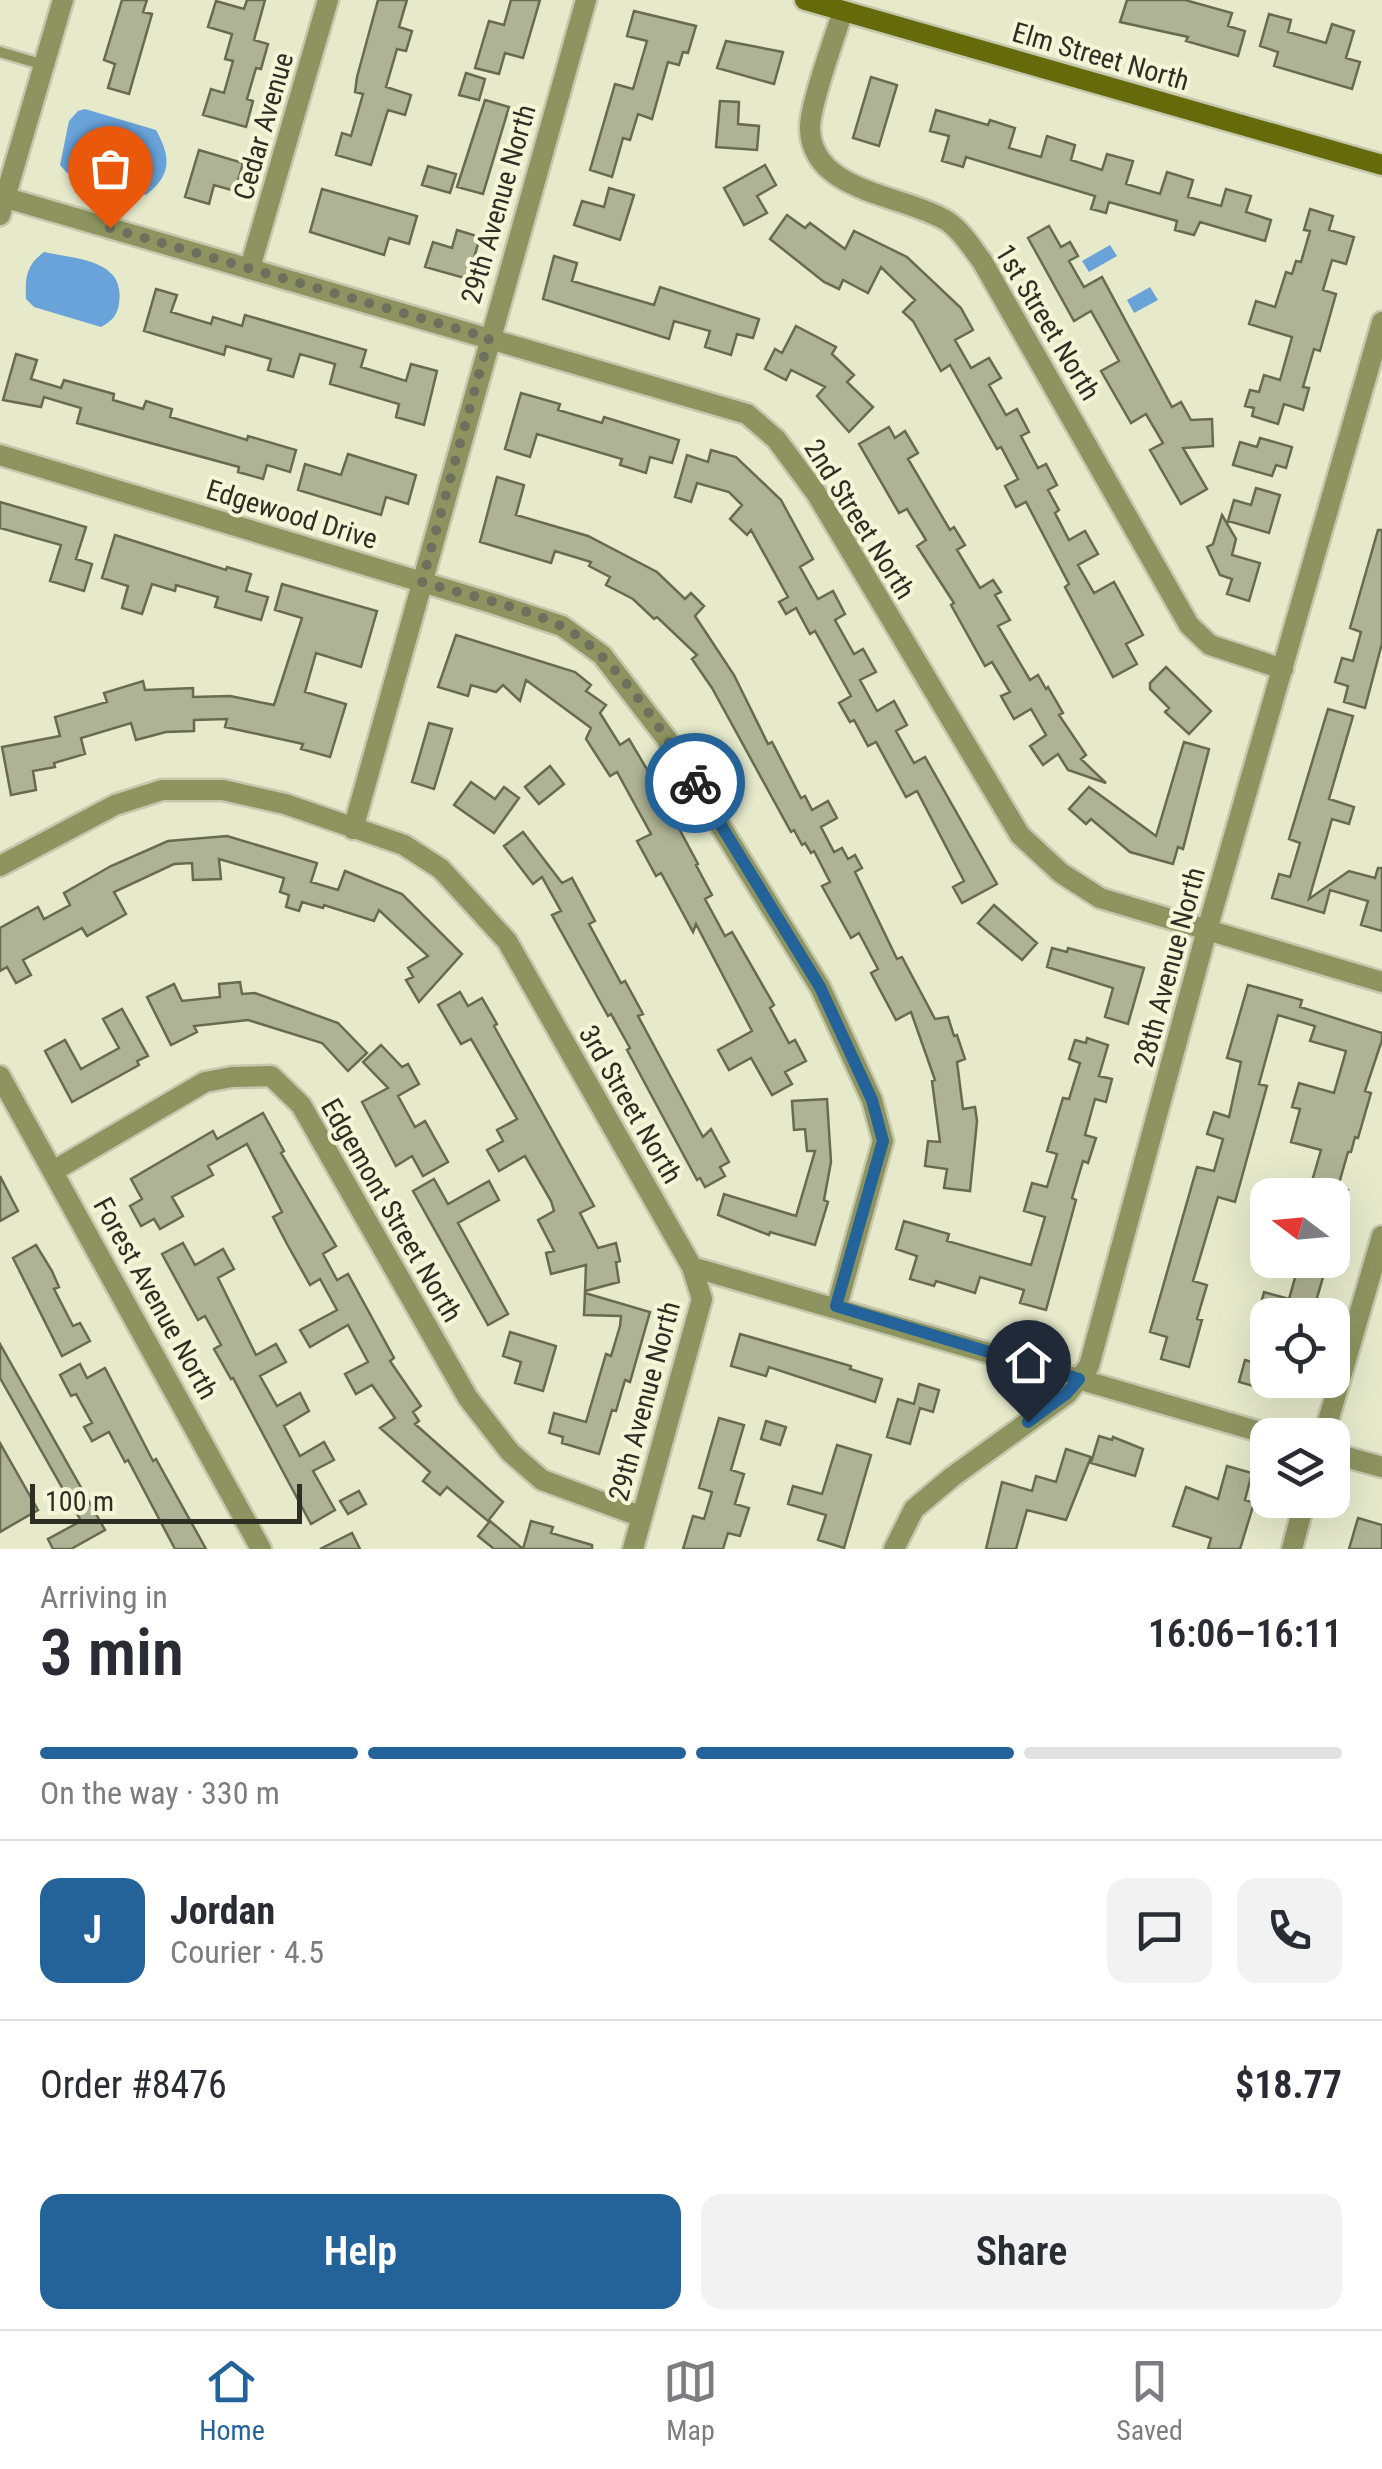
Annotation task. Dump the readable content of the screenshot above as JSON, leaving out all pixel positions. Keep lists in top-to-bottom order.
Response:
{
  "streets": {
    "street": [
      "Elm Street North",
      "Cedar Avenue",
      "29th Avenue North",
      "1st Street North",
      "Edgewood Drive",
      "2nd Street North",
      "28th Avenue North",
      "3rd Street North",
      "Edgemont Street North",
      "Forest Avenue North"
    ]
  },
  "crossings": [
    ["Elm Street North", "1st Street North"],
    ["Cedar Avenue", "2nd Street North"],
    ["29th Avenue North", "Edgewood Drive"],
    ["29th Avenue North", "2nd Street North"],
    ["29th Avenue North", "3rd Street North"],
    ["29th Avenue North", "Edgemont Street North"],
    ["1st Street North", "28th Avenue North"],
    ["2nd Street North", "28th Avenue North"],
    ["Edgemont Street North", "Forest Avenue North"]
  ],
  "scale_bar": "100 m",
  "north": "left",
  "page": {
    "scale": "100 m",
    "heading": ["3 min", "Arriving in", "16:06–16:11"],
    "panel": [
      "Jordan",
      "Courier · 4.5",
      "Order #8476",
      "$18.77"
    ],
    "bar": "On the way · 330 m",
    "round": "J",
    "buttons": ["Help", "Share"],
    "tabs": ["Home", "Map", "Saved"]
  }
}
